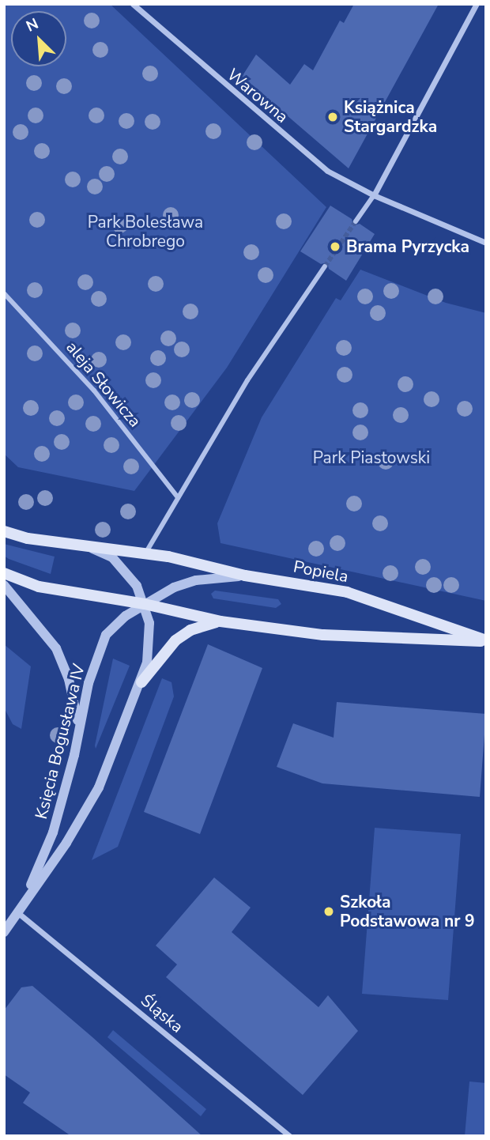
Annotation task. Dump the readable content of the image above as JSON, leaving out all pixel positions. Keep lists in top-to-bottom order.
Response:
{
  "streets": {
    "main road": ["Popiela"],
    "street": [
      "Warowna",
      "aleja Słowicza",
      "Księcia Bogusława IV",
      "Śląska"
    ]
  },
  "crossings": [
    ["Popiela", "Księcia Bogusława IV"],
    ["Księcia Bogusława IV", "Śląska"]
  ],
  "parks": ["Park Bolesława Chrobrego", "Park Piastowski"],
  "places": ["Książnica Stargardzka", "Brama Pyrzycka", "Szkoła Podstawowa nr 9"],
  "north": "top left"
}
